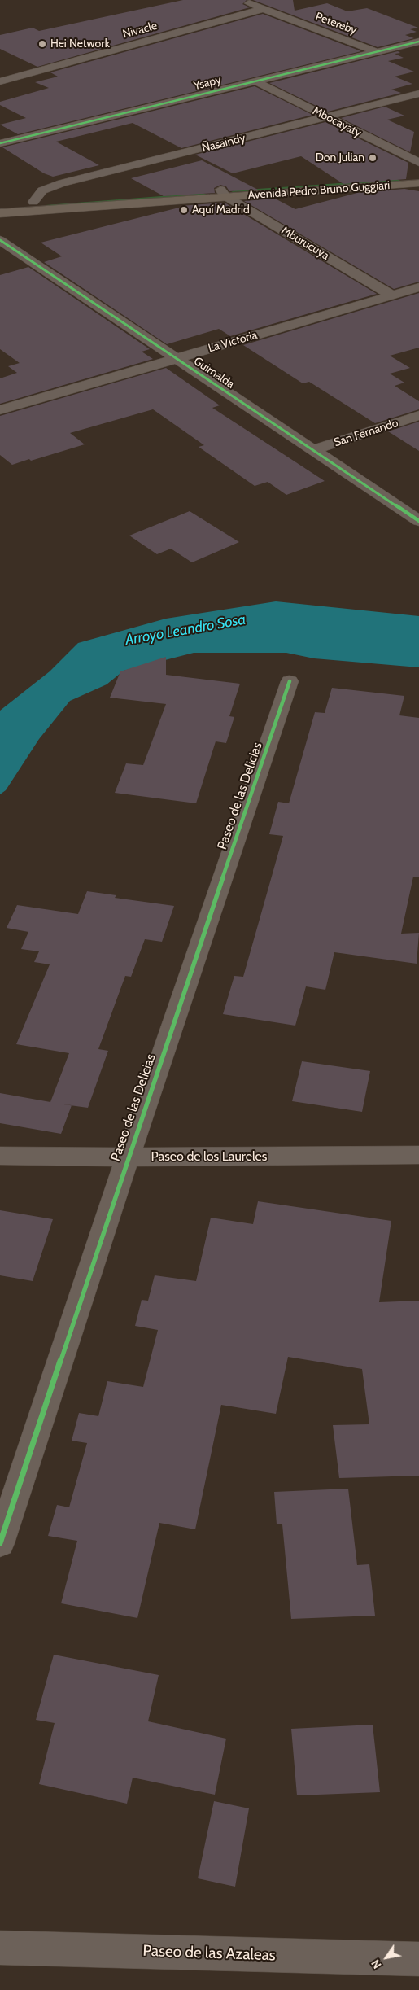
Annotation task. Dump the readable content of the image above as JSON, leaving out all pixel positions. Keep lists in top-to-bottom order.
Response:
{
  "streets": {
    "main road": ["Avenida Pedro Bruno Guggiari"],
    "street": [
      "Petereby",
      "Nivacle",
      "Ysapy",
      "Mbocayaty",
      "Ñasaindy",
      "Mburucuya",
      "La Victoria",
      "Guirnalda",
      "San Fernando",
      "Paseo de las Delicias",
      "Paseo de los Laureles",
      "Paseo de las Azaleas"
    ]
  },
  "crossings": [
    ["Petereby", "Nivacle"],
    ["Petereby", "Ysapy"],
    ["Ysapy", "Mbocayaty"],
    ["Mbocayaty", "Ñasaindy"],
    ["Ñasaindy", "Avenida Pedro Bruno Guggiari"],
    ["Avenida Pedro Bruno Guggiari", "Mburucuya"],
    ["Mburucuya", "La Victoria"],
    ["La Victoria", "Guirnalda"],
    ["Guirnalda", "San Fernando"],
    ["Paseo de las Delicias", "Paseo de los Laureles"]
  ],
  "water": ["Arroyo Leandro Sosa"],
  "places": ["Hei Network", "Don Julian", "Aquí Madrid"],
  "north": "bottom left"
}
